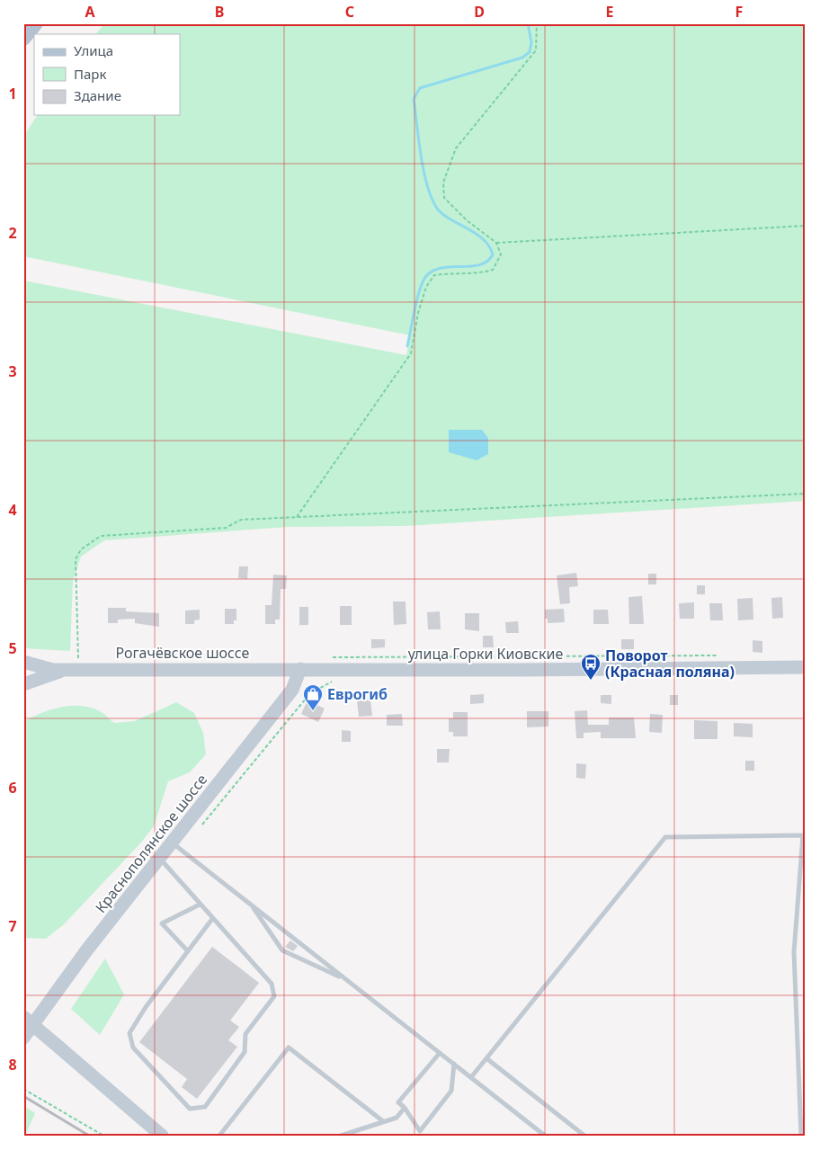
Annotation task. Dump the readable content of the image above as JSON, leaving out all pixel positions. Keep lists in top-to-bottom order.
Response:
{
  "streets": {
    "main road": ["Рогачёвское шоссе", "улица Горки Киовские", "Краснополянское шоссе"]
  },
  "crossings": [
    ["Рогачёвское шоссе", "улица Горки Киовские"],
    ["Рогачёвское шоссе", "Краснополянское шоссе"],
    ["улица Горки Киовские", "Краснополянское шоссе"]
  ],
  "places": {
    "bus stop": ["Поворот (Красная поляна)"],
    "shop": ["Еврогиб"]
  },
  "legend": ["Улица", "Парк", "Здание"],
  "grid": {
    "columns": [
      "A",
      "B",
      "C",
      "D",
      "E",
      "F"
    ],
    "rows": [
      "1",
      "2",
      "3",
      "4",
      "5",
      "6",
      "7",
      "8"
    ]
  }
}
